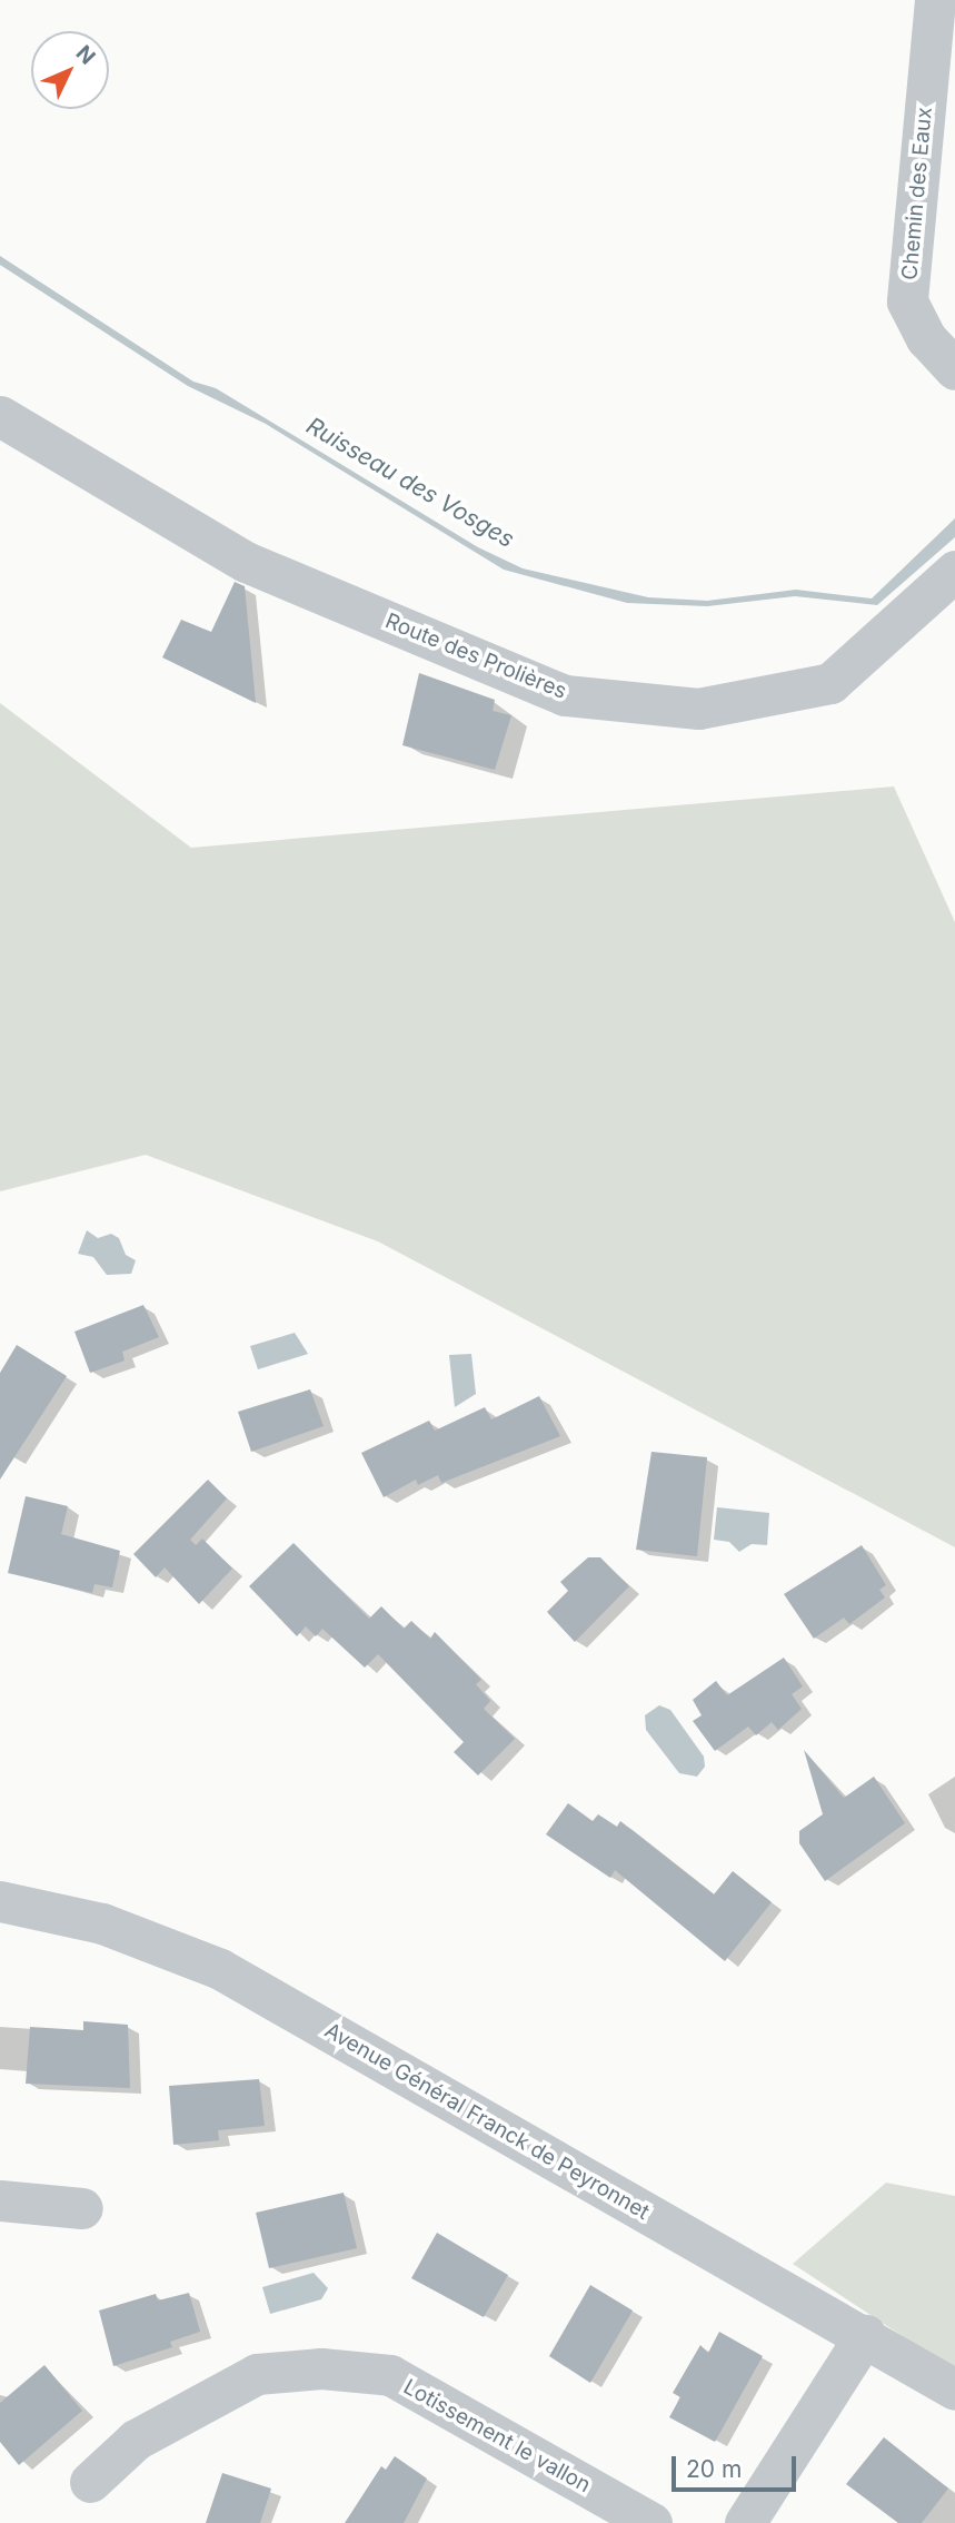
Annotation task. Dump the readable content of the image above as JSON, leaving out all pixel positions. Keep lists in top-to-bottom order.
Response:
{
  "streets": {
    "street": [
      "Chemin des Eaux",
      "Route des Prolières",
      "Avenue Général Franck de Peyronnet",
      "Lotissement le vallon"
    ]
  },
  "water": ["Ruisseau des Vosges"],
  "scale_bar": "20 m",
  "north": "top right"
}
